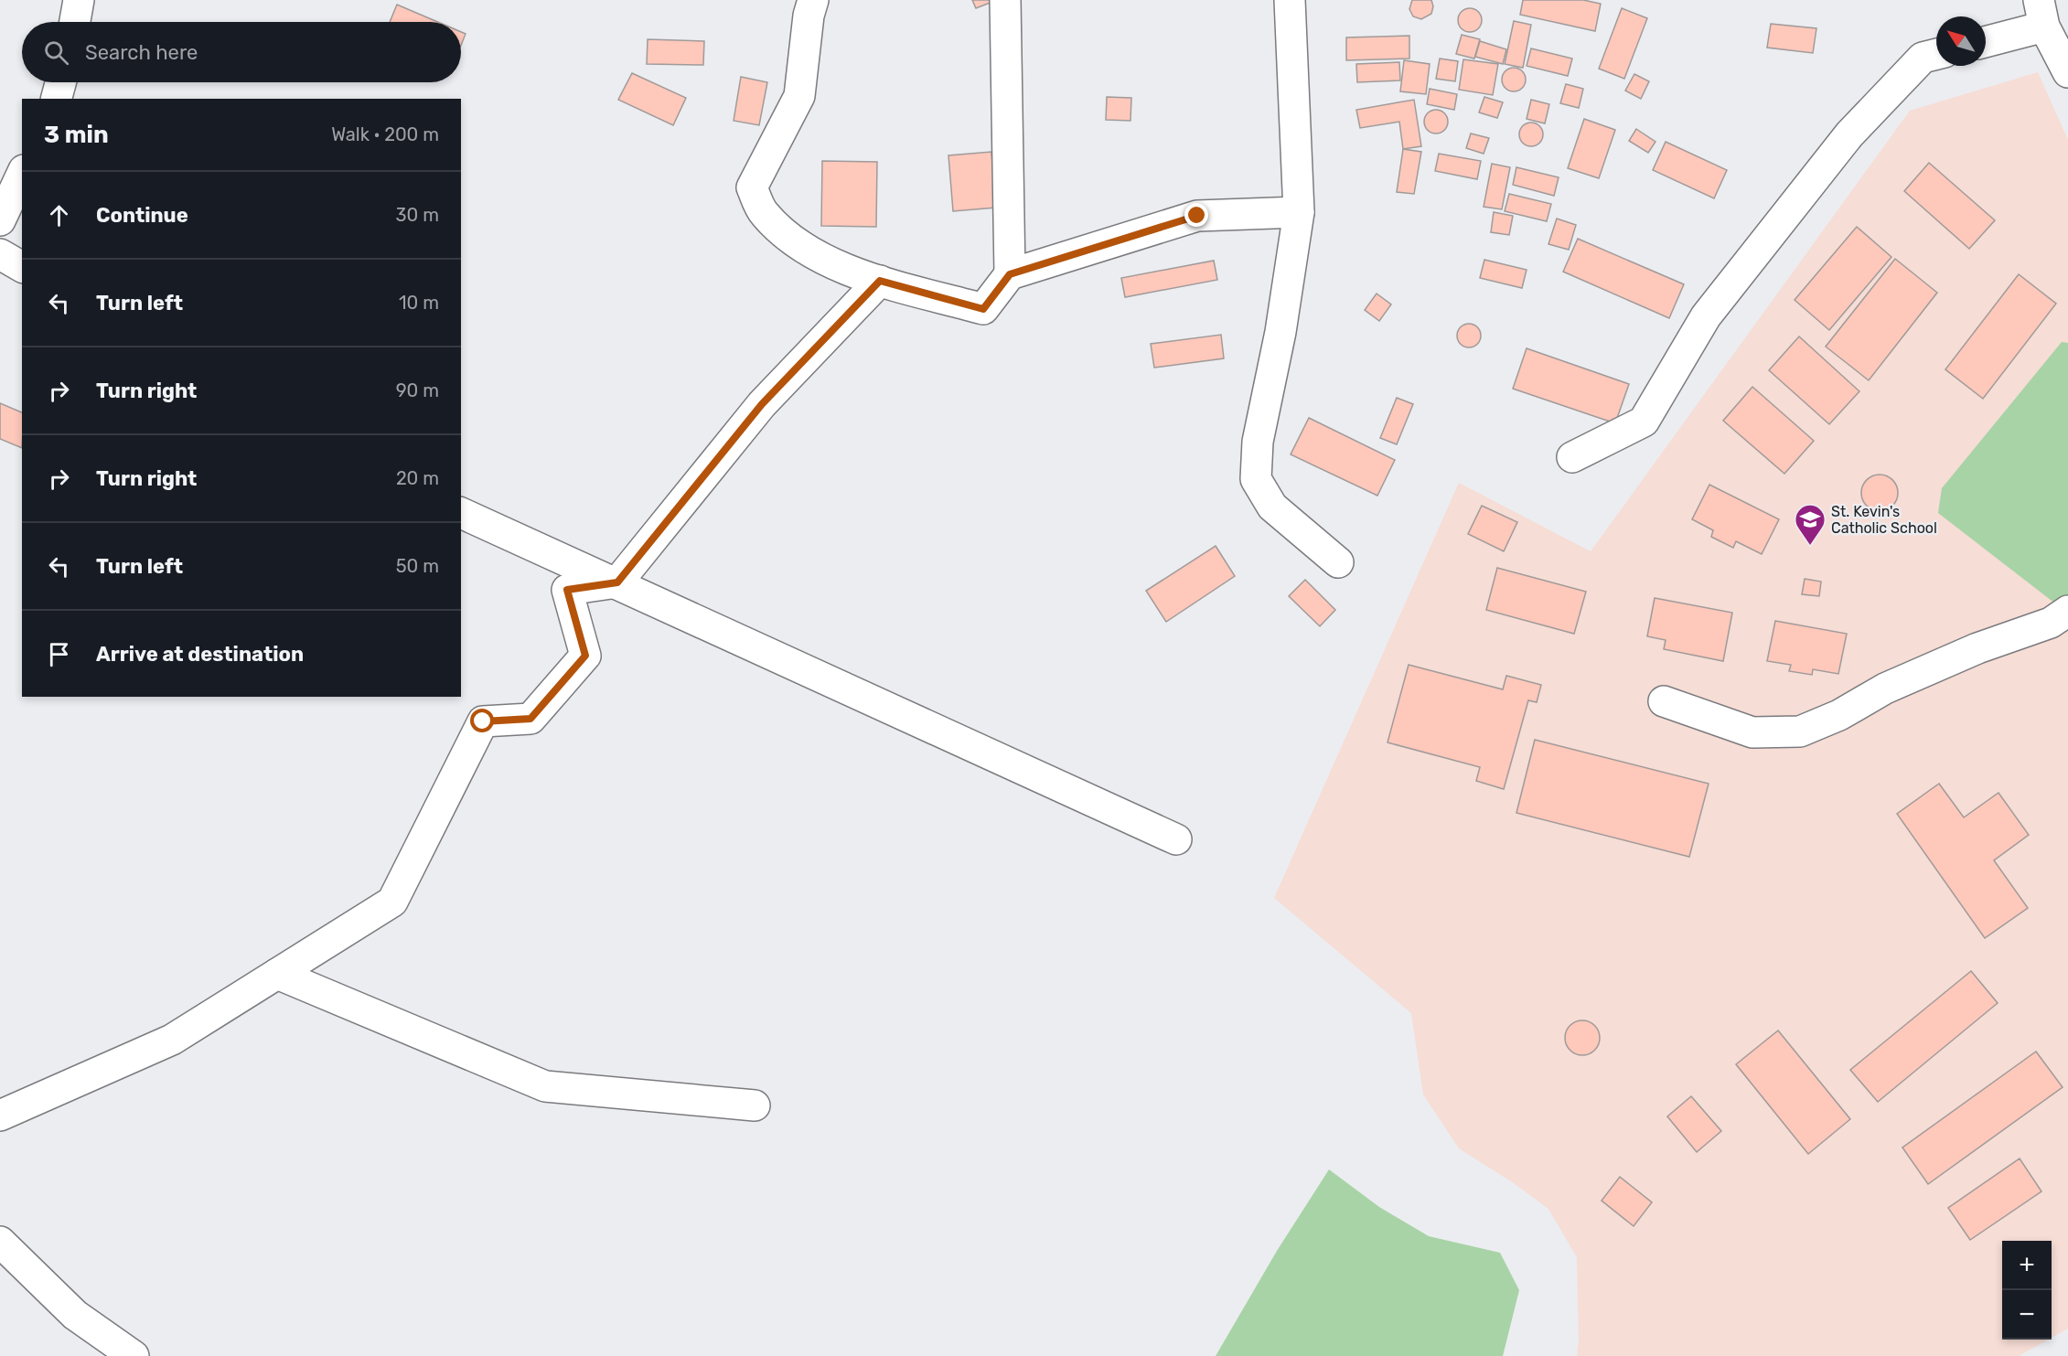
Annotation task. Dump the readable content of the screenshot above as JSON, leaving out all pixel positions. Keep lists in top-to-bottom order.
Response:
{
  "places": {
    "school or university": ["St. Kevin's Catholic School"]
  },
  "north": "top left",
  "page": {
    "search": "Search here",
    "heading": ["3 min", "Walk · 200 m"],
    "list": [
      ["Continue", "30 m"],
      ["Turn left", "10 m"],
      ["Turn right", "90 m"],
      ["Turn right", "20 m"],
      ["Turn left", "50 m"],
      "Arrive at destination"
    ],
    "map_buttons": ["+", "−"]
  }
}
